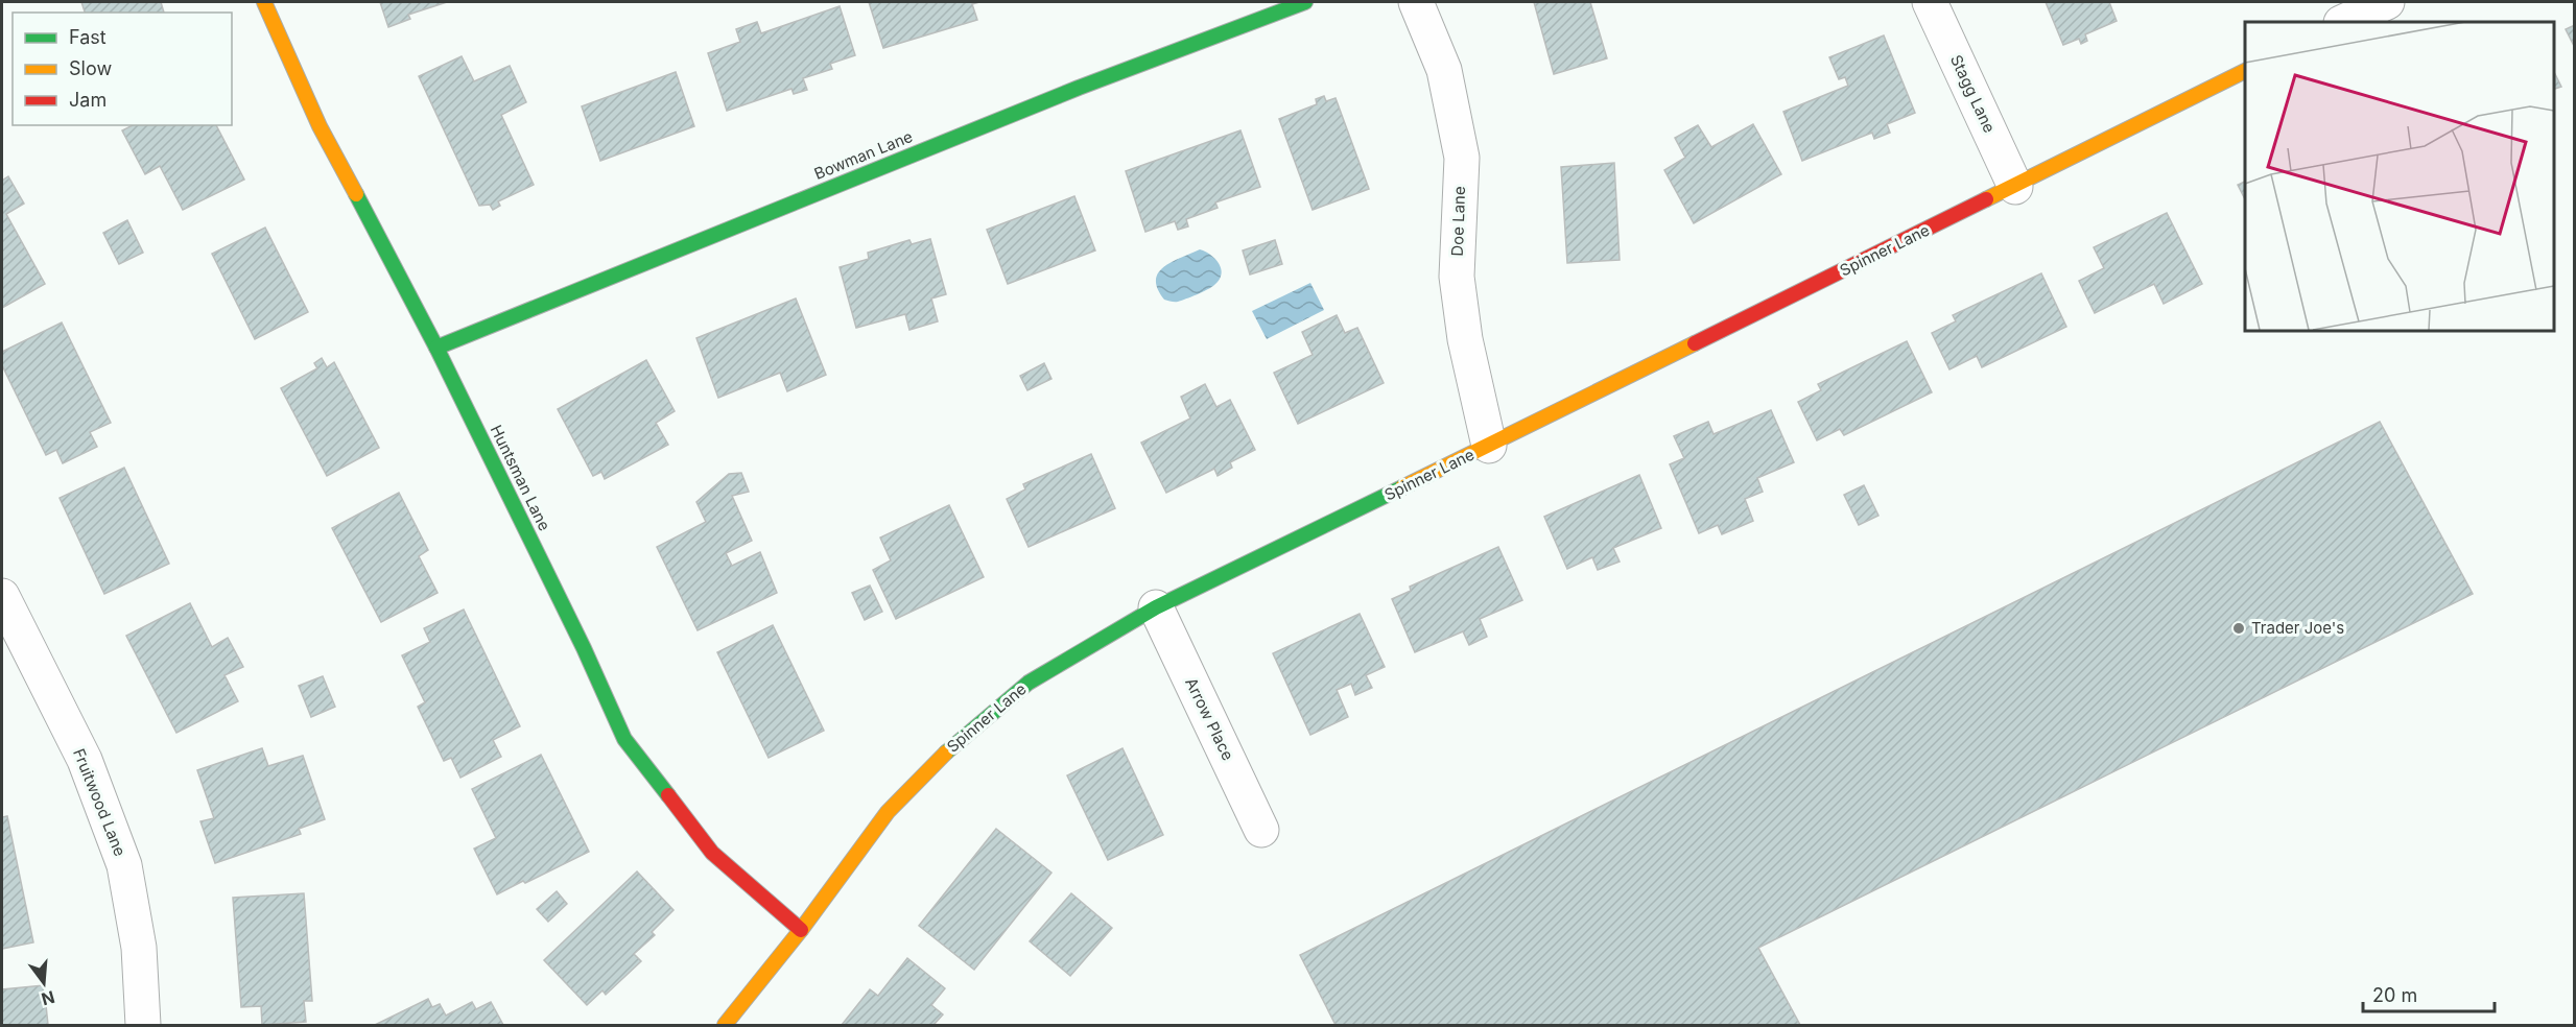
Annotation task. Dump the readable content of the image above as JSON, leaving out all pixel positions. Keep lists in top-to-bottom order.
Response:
{
  "streets": {
    "street": [
      "Stagg Lane",
      "Bowman Lane",
      "Doe Lane",
      "Spinner Lane",
      "Huntsman Lane",
      "Arrow Place",
      "Fruitwood Lane"
    ]
  },
  "crossings": [
    ["Stagg Lane", "Spinner Lane"],
    ["Bowman Lane", "Huntsman Lane"],
    ["Doe Lane", "Spinner Lane"],
    ["Spinner Lane", "Huntsman Lane"],
    ["Spinner Lane", "Arrow Place"]
  ],
  "places": ["Trader Joe's"],
  "legend": ["Fast", "Slow", "Jam"],
  "scale_bar": "20 m",
  "north": "bottom"
}
